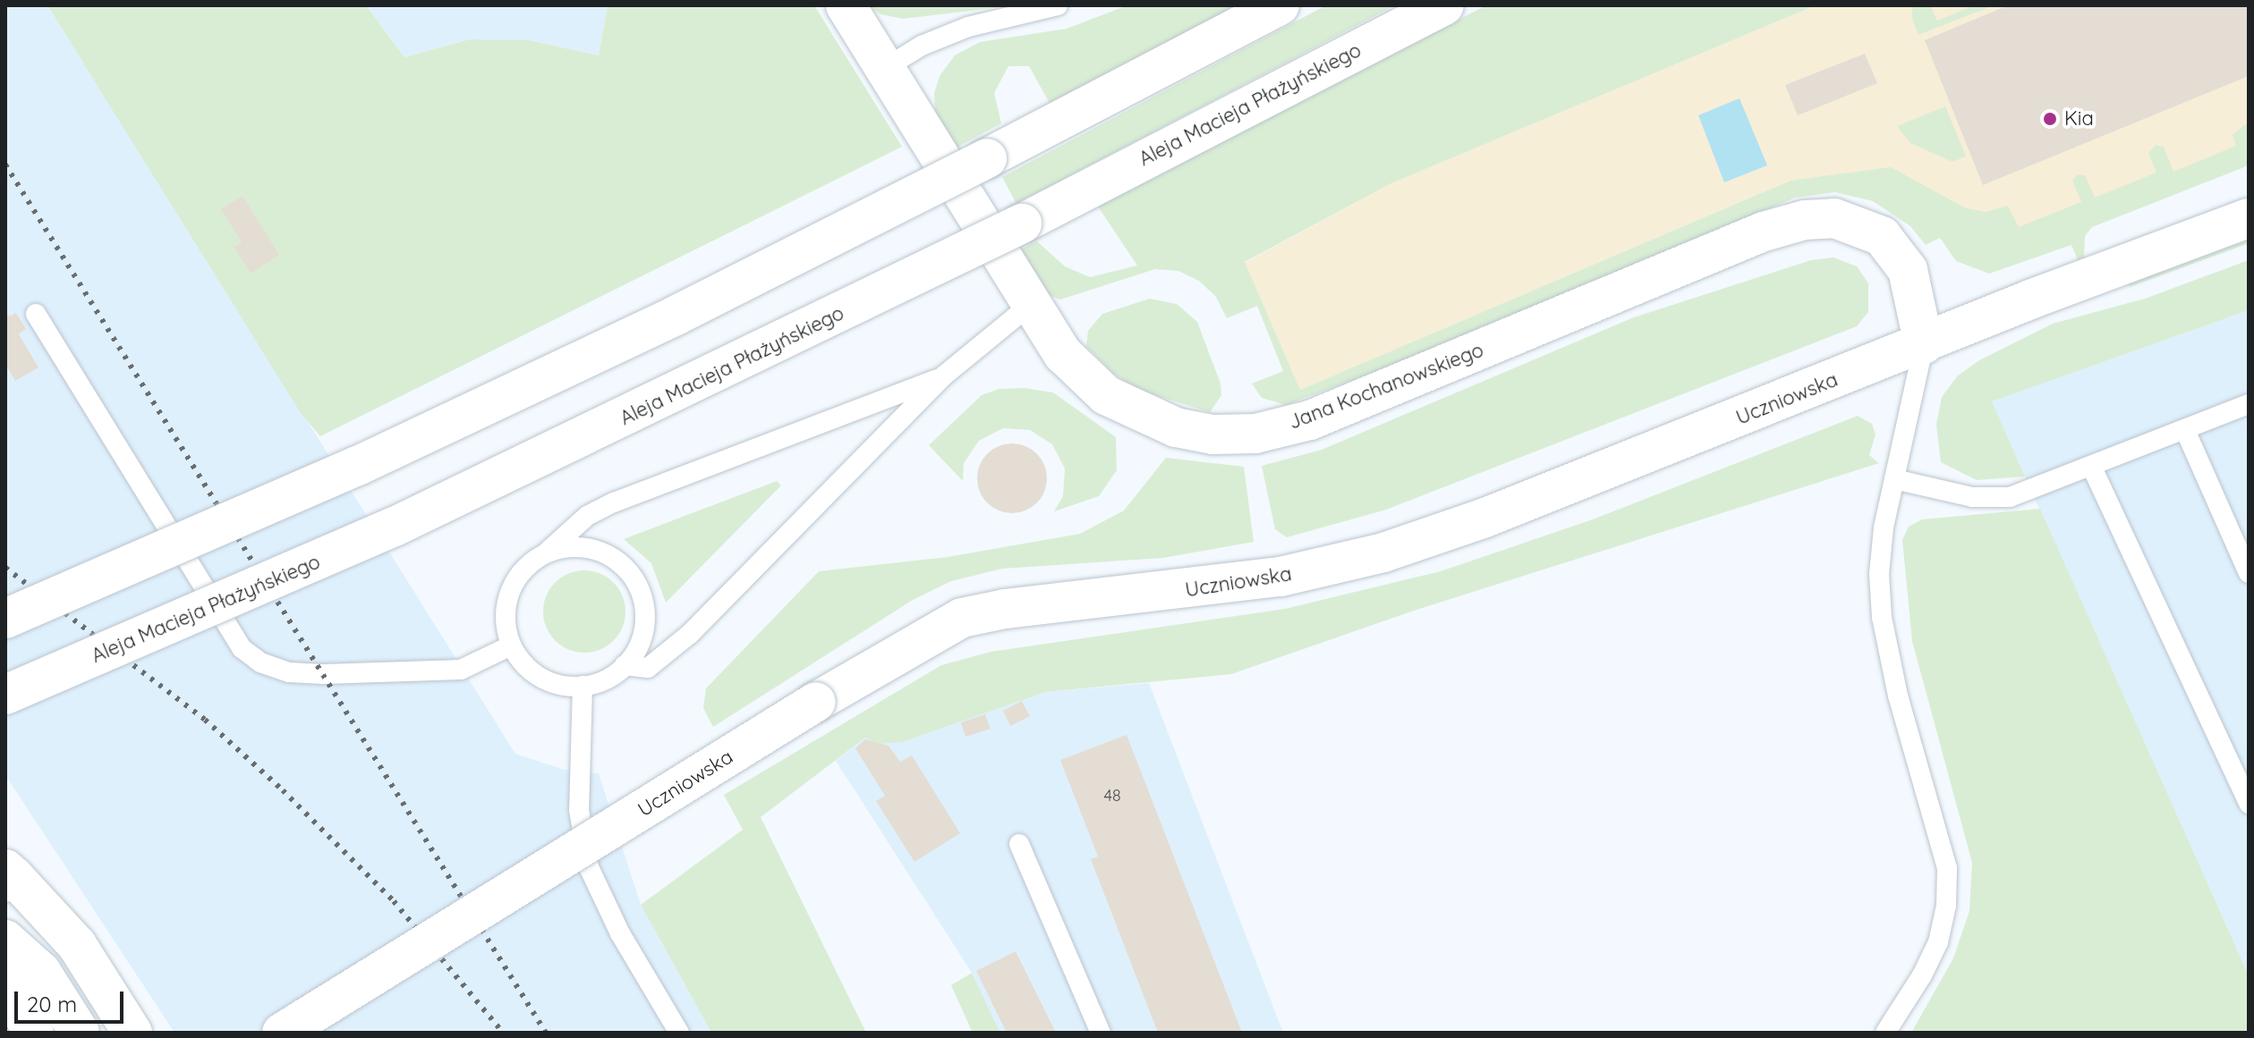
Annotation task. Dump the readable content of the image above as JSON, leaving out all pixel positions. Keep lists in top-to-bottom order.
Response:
{
  "streets": {
    "street": ["Aleja Macieja Płażyńskiego", "Jana Kochanowskiego", "Uczniowska"]
  },
  "crossings": [
    ["Jana Kochanowskiego", "Uczniowska"]
  ],
  "places": ["Kia"],
  "house_numbers": ["48"],
  "scale_bar": "20 m"
}
